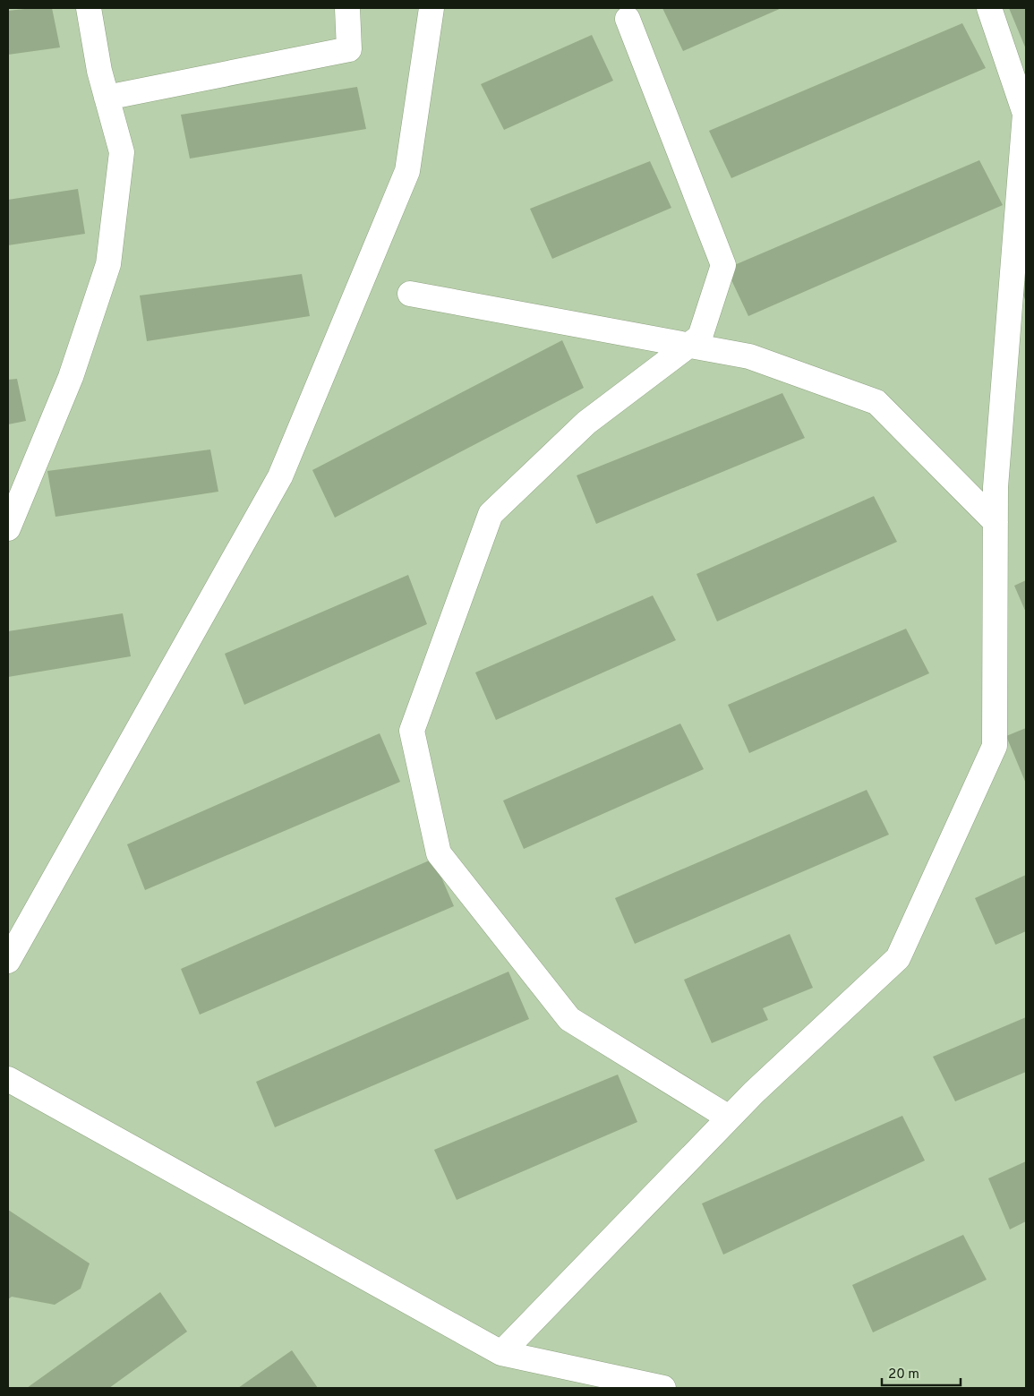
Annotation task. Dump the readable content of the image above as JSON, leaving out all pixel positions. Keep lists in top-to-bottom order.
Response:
{
  "scale_bar": "20 m"
}
